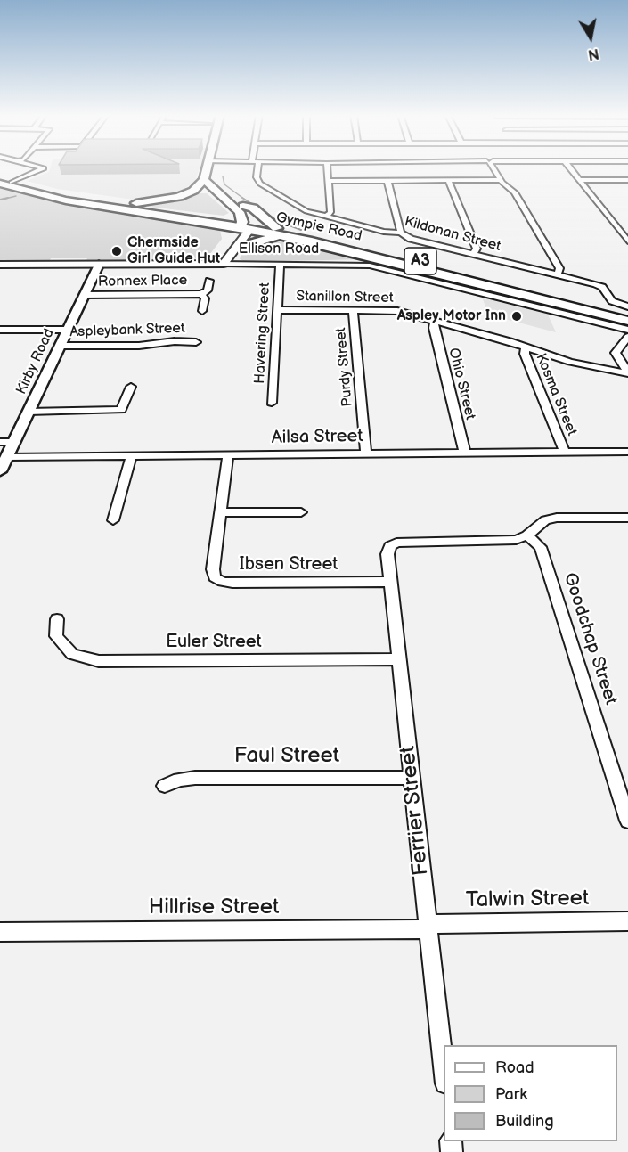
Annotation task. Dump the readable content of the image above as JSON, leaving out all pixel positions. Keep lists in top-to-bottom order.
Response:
{
  "streets": {
    "highway": ["Gympie Road", "A3"],
    "main road": ["Ellison Road"],
    "street": [
      "Kildonan Street",
      "Ronnex Place",
      "Stanillon Street",
      "Aspleybank Street",
      "Havering Street",
      "Kirby Road",
      "Purdy Street",
      "Ohio Street",
      "Kosma Street",
      "Ailsa Street",
      "Ibsen Street",
      "Goodchap Street",
      "Euler Street",
      "Faul Street",
      "Ferrier Street",
      "Talwin Street",
      "Hillrise Street"
    ]
  },
  "crossings": [
    ["Gympie Road", "Kildonan Street"],
    ["Gympie Road", "Ellison Road"],
    ["Ellison Road", "Havering Street"],
    ["Ellison Road", "Kirby Road"],
    ["Ronnex Place", "Kirby Road"],
    ["Stanillon Street", "Havering Street"],
    ["Stanillon Street", "Purdy Street"],
    ["Stanillon Street", "Ohio Street"],
    ["Stanillon Street", "Kosma Street"],
    ["Aspleybank Street", "Kirby Road"],
    ["Kirby Road", "Ailsa Street"],
    ["Purdy Street", "Ailsa Street"],
    ["Ohio Street", "Ailsa Street"],
    ["Kosma Street", "Ailsa Street"],
    ["Ailsa Street", "Ibsen Street"],
    ["Ibsen Street", "Ferrier Street"],
    ["Goodchap Street", "Ferrier Street"],
    ["Euler Street", "Ferrier Street"],
    ["Faul Street", "Ferrier Street"],
    ["Ferrier Street", "Talwin Street"],
    ["Ferrier Street", "Hillrise Street"],
    ["Talwin Street", "Hillrise Street"]
  ],
  "places": ["Chermside Girl Guide Hut", "Aspley Motor Inn"],
  "legend": ["Road", "Park", "Building"],
  "north": "bottom"
}
